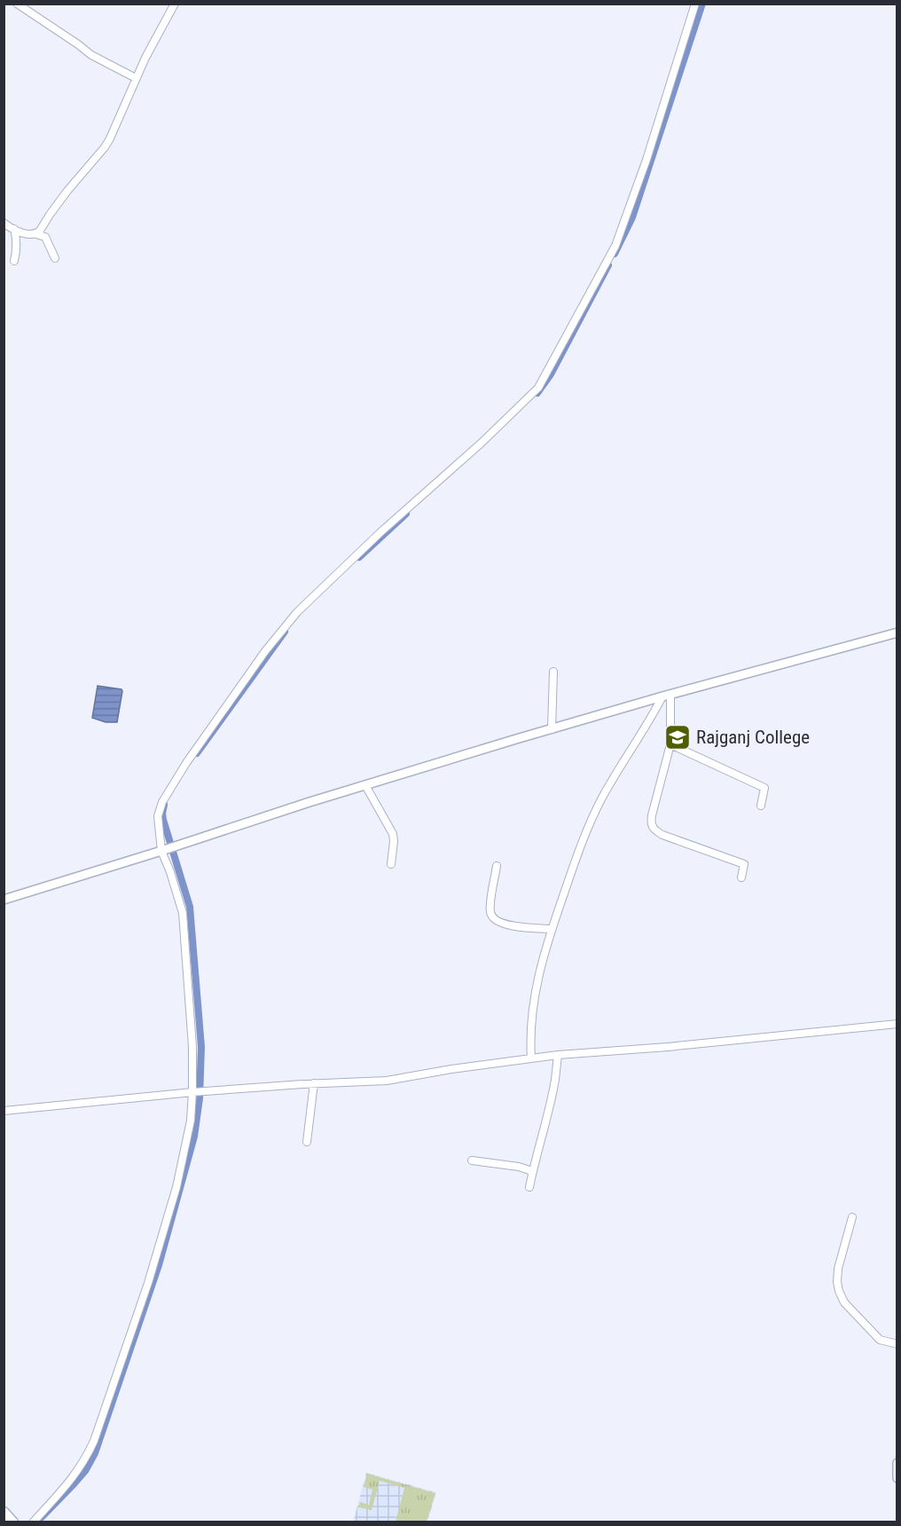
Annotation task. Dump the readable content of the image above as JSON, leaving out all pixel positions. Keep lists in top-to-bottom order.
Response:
{
  "places": {
    "school or university": ["Rajganj College"]
  }
}
